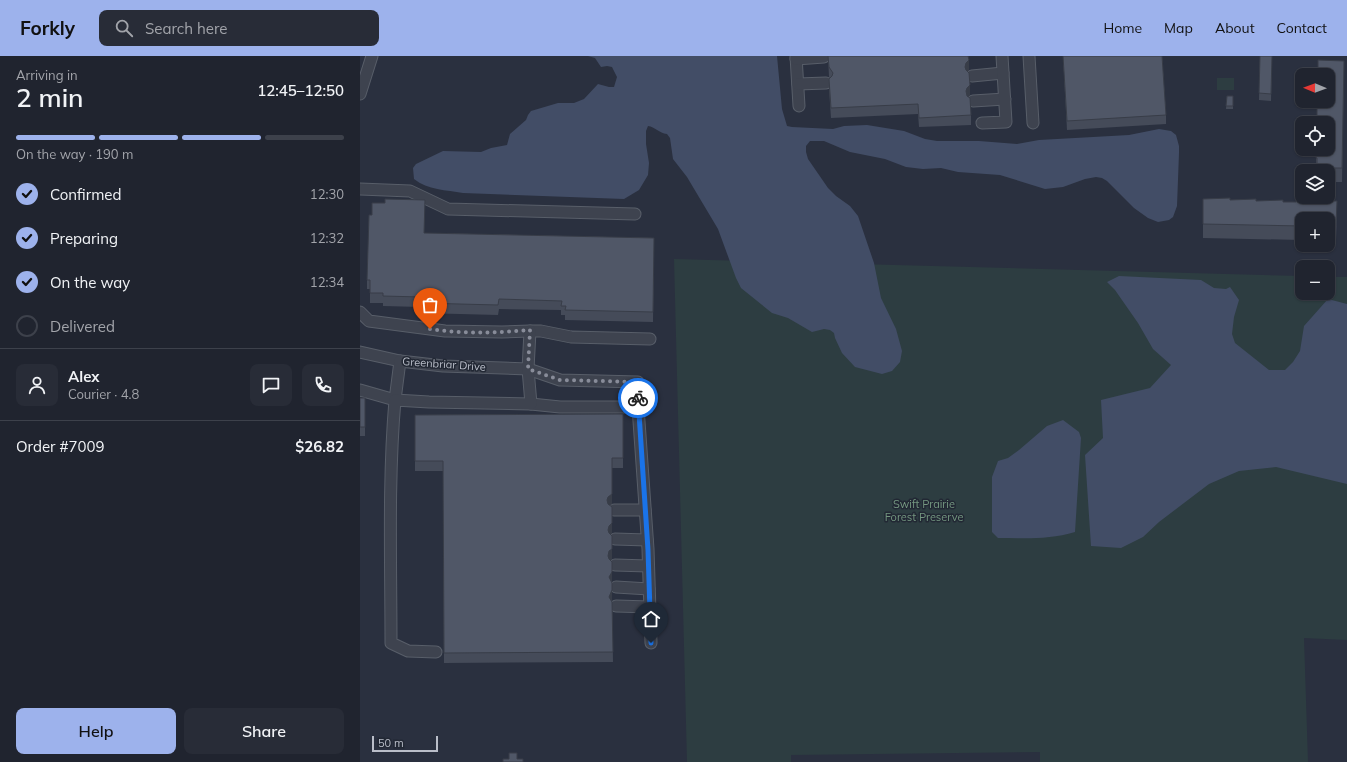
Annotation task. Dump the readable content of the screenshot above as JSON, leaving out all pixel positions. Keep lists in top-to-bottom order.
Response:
{
  "streets": {
    "lane": ["Greenbriar Drive"]
  },
  "parks": ["Swift Prairie Forest Preserve"],
  "scale_bar": "50 m",
  "north": "left",
  "page": {
    "header": "Forkly",
    "search": "Search here",
    "nav": [
      "Home",
      "Map",
      "About",
      "Contact"
    ],
    "heading": ["2 min", "Arriving in", "12:45–12:50"],
    "panel": [
      "Alex",
      "Courier · 4.8",
      "Order #7009",
      "$26.82"
    ],
    "map_buttons": ["+", "−"],
    "bar": "On the way · 190 m",
    "list": [
      ["Confirmed", "12:30"],
      ["Preparing", "12:32"],
      ["On the way", "12:34"],
      "Delivered"
    ],
    "buttons": ["Help", "Share"],
    "scale": "50 m"
  }
}
